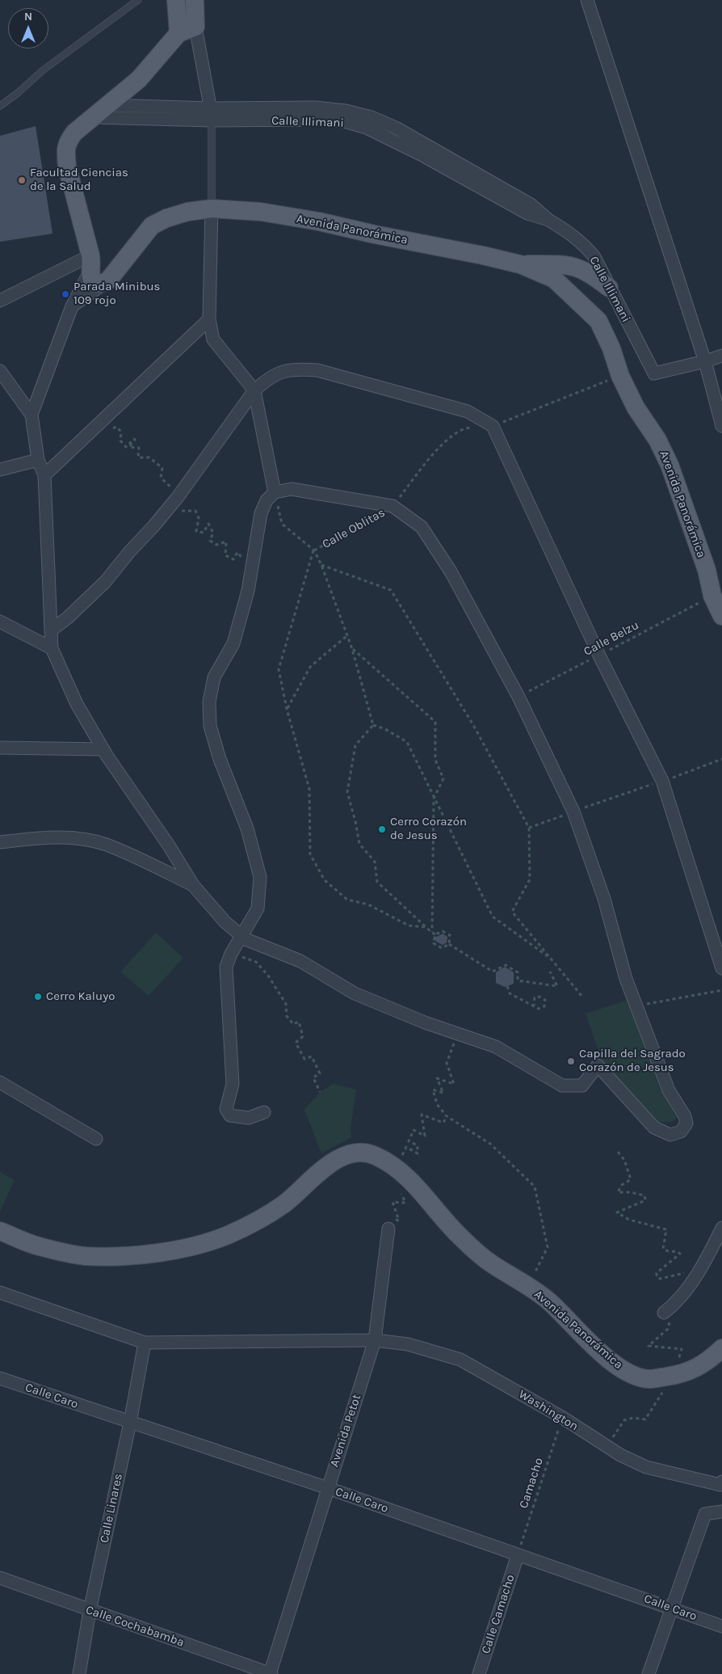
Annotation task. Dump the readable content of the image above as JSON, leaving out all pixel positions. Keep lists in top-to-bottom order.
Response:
{
  "streets": {
    "main road": ["Avenida Panorámica"],
    "street": [
      "Calle Illimani",
      "Calle Caro",
      "Washington",
      "Avenida Petot",
      "Calle Linares",
      "Calle Camacho",
      "Calle Cochabamba"
    ],
    "path": ["Calle Oblitas", "Calle Belzu", "Camacho"]
  },
  "crossings": [
    ["Calle Illimani", "Avenida Panorámica"],
    ["Avenida Panorámica", "Calle Belzu"],
    ["Calle Caro", "Avenida Petot"],
    ["Calle Caro", "Camacho"],
    ["Calle Caro", "Calle Linares"],
    ["Calle Caro", "Calle Camacho"],
    ["Washington", "Avenida Petot"],
    ["Washington", "Camacho"],
    ["Washington", "Calle Linares"],
    ["Avenida Petot", "Calle Cochabamba"],
    ["Camacho", "Calle Camacho"],
    ["Calle Linares", "Calle Cochabamba"]
  ],
  "places": [
    "Facultad Ciencias de la Salud",
    "Parada Minibus 109 rojo",
    "Cerro Corazón de Jesus",
    "Cerro Kaluyo",
    "Capilla del Sagrado Corazón de Jesus"
  ],
  "north": "top"
}
